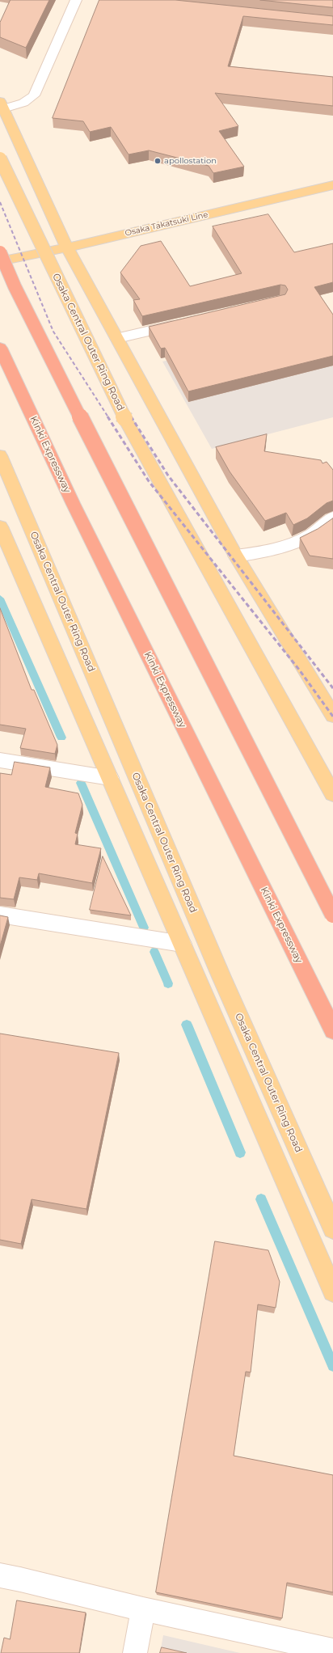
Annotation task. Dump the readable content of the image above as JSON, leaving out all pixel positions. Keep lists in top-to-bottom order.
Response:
{
  "streets": {
    "highway": ["Kinki Expressway"],
    "main road": ["Osaka Takatsuki Line", "Osaka Central Outer Ring Road"]
  },
  "places": ["apollostation"]
}
